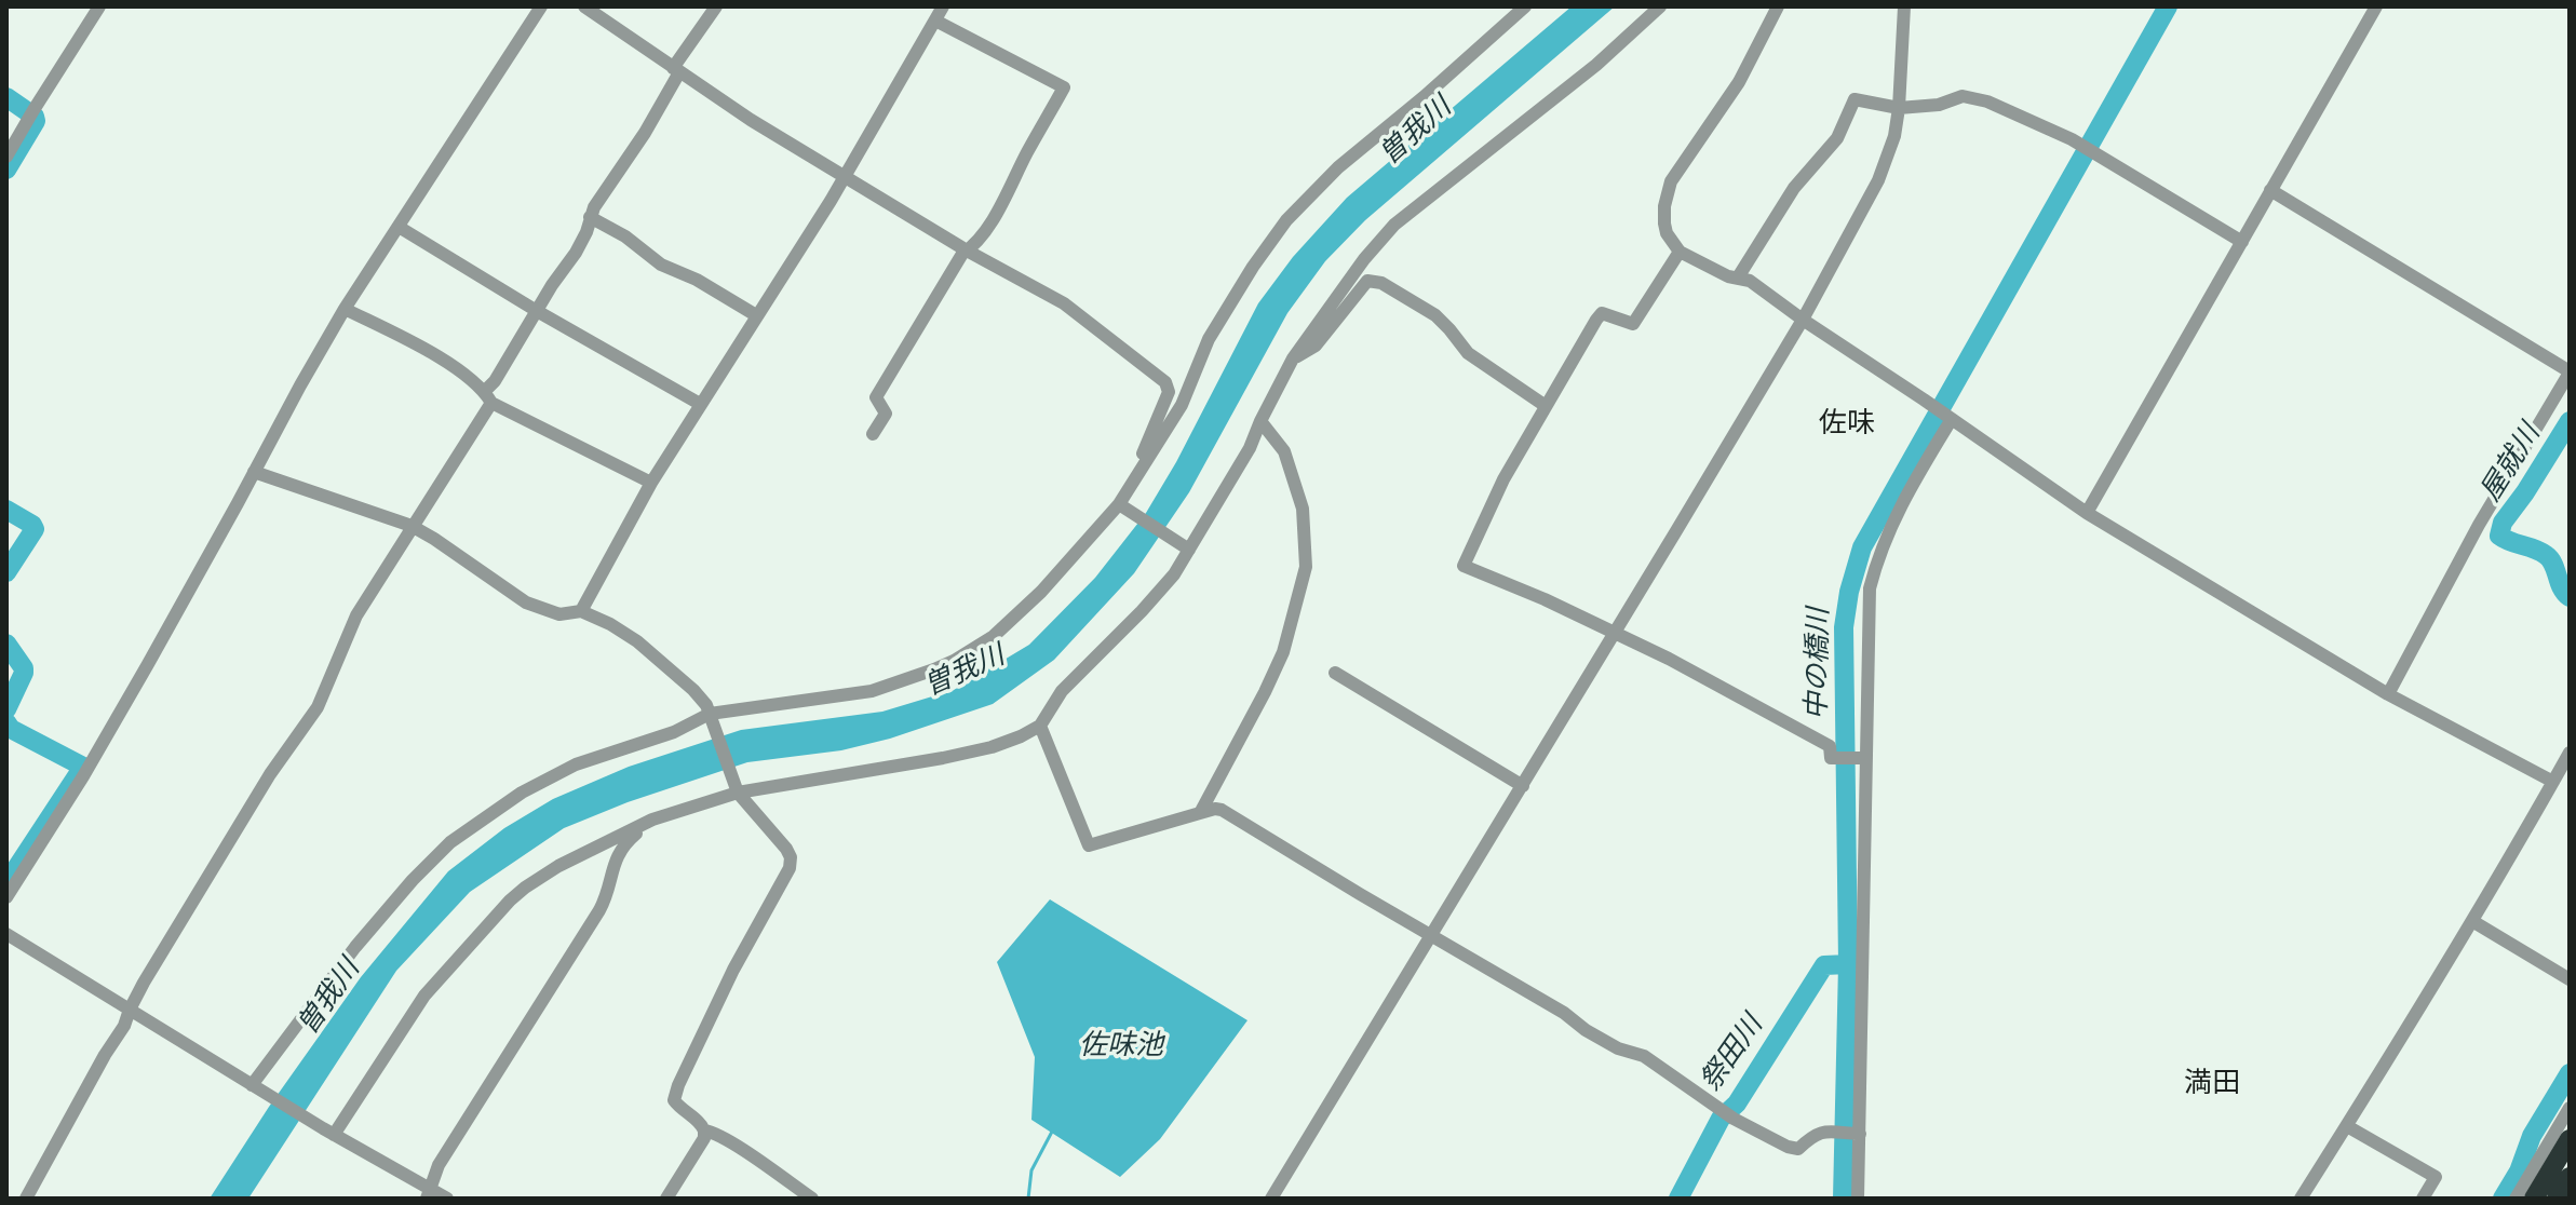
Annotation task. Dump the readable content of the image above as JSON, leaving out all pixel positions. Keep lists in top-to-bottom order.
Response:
{
  "districts": ["佐味", "満田"],
  "water": [
    "曽我川",
    "屋就川",
    "中の橋川",
    "佐味池",
    "祭田川"
  ]
}
